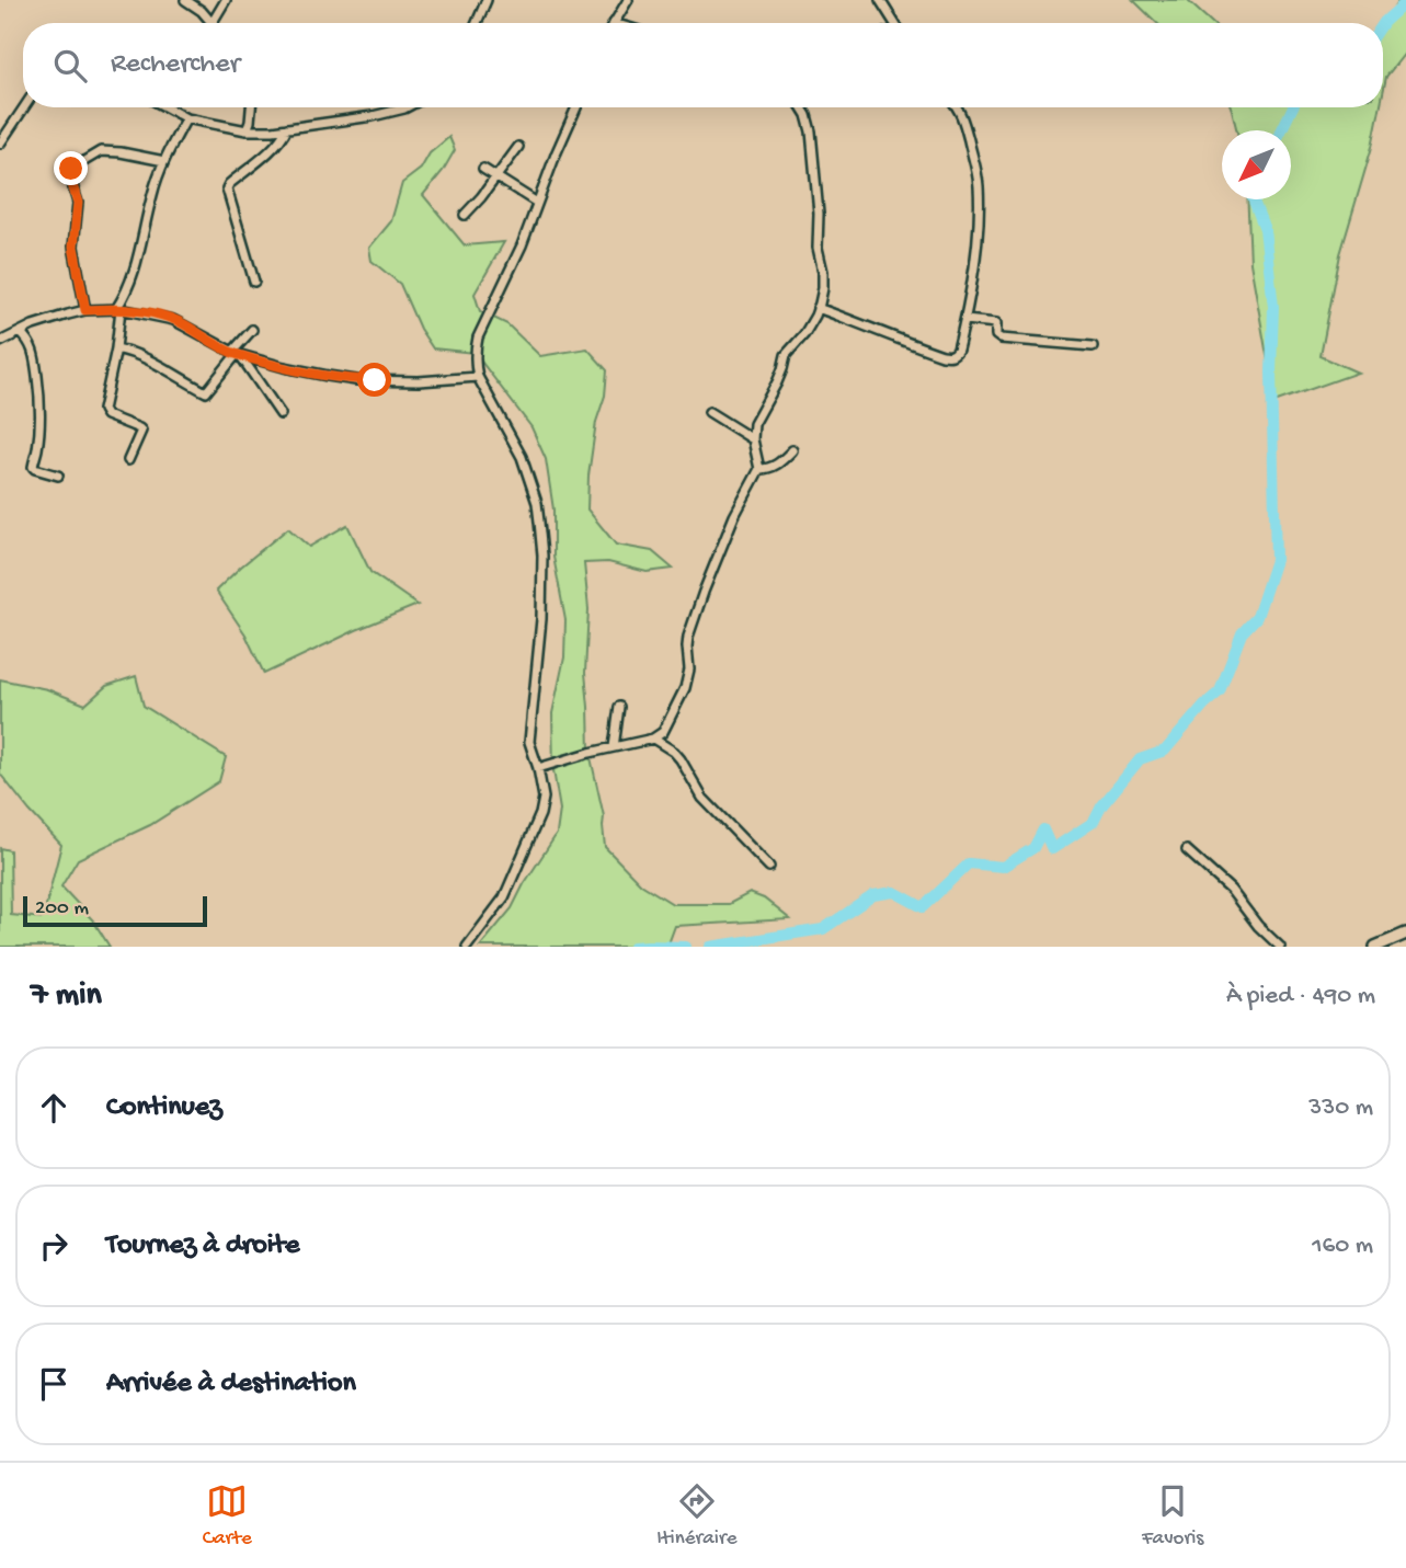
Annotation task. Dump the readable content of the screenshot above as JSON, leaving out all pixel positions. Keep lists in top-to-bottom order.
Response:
{
  "scale_bar": "200 m",
  "north": "bottom left",
  "page": {
    "search": "Rechercher",
    "scale": "200 m",
    "heading": ["7 min", "À pied · 490 m"],
    "list": [
      ["Continuez", "330 m"],
      ["Tournez à droite", "160 m"],
      "Arrivée à destination"
    ],
    "nav": ["Carte", "Itinéraire", "Favoris"]
  }
}
